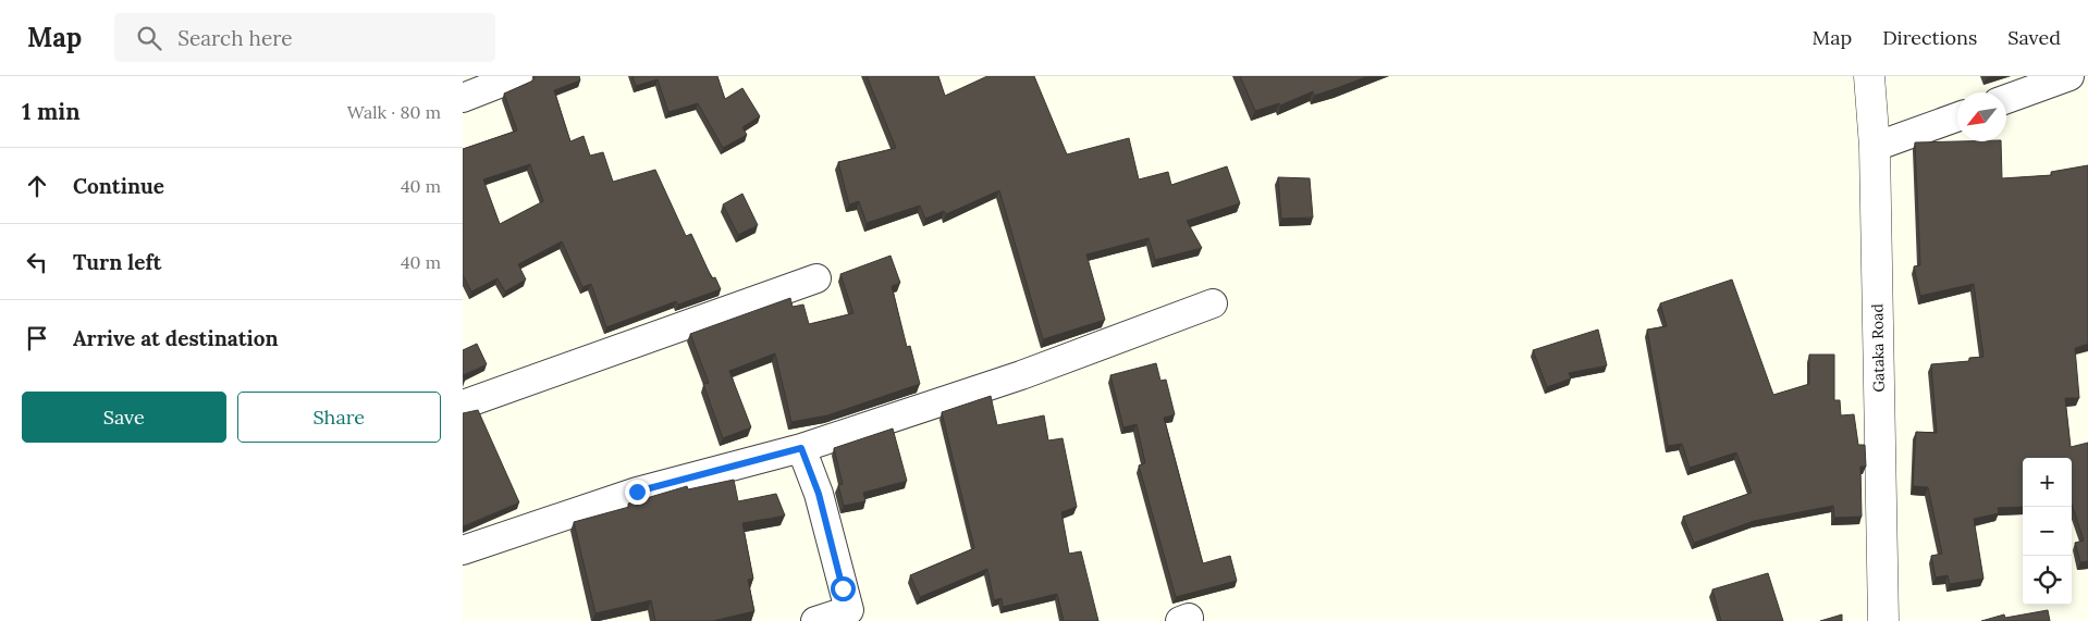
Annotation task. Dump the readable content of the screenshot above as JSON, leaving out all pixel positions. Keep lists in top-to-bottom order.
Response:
{
  "streets": {
    "street": ["Gataka Road"]
  },
  "north": "bottom left",
  "page": {
    "header": "Map",
    "search": "Search here",
    "nav": ["Map", "Directions", "Saved"],
    "heading": ["1 min", "Walk · 80 m"],
    "list": [
      ["Continue", "40 m"],
      ["Turn left", "40 m"],
      "Arrive at destination"
    ],
    "buttons": ["Save", "Share"],
    "map_buttons": ["+", "−"]
  }
}
